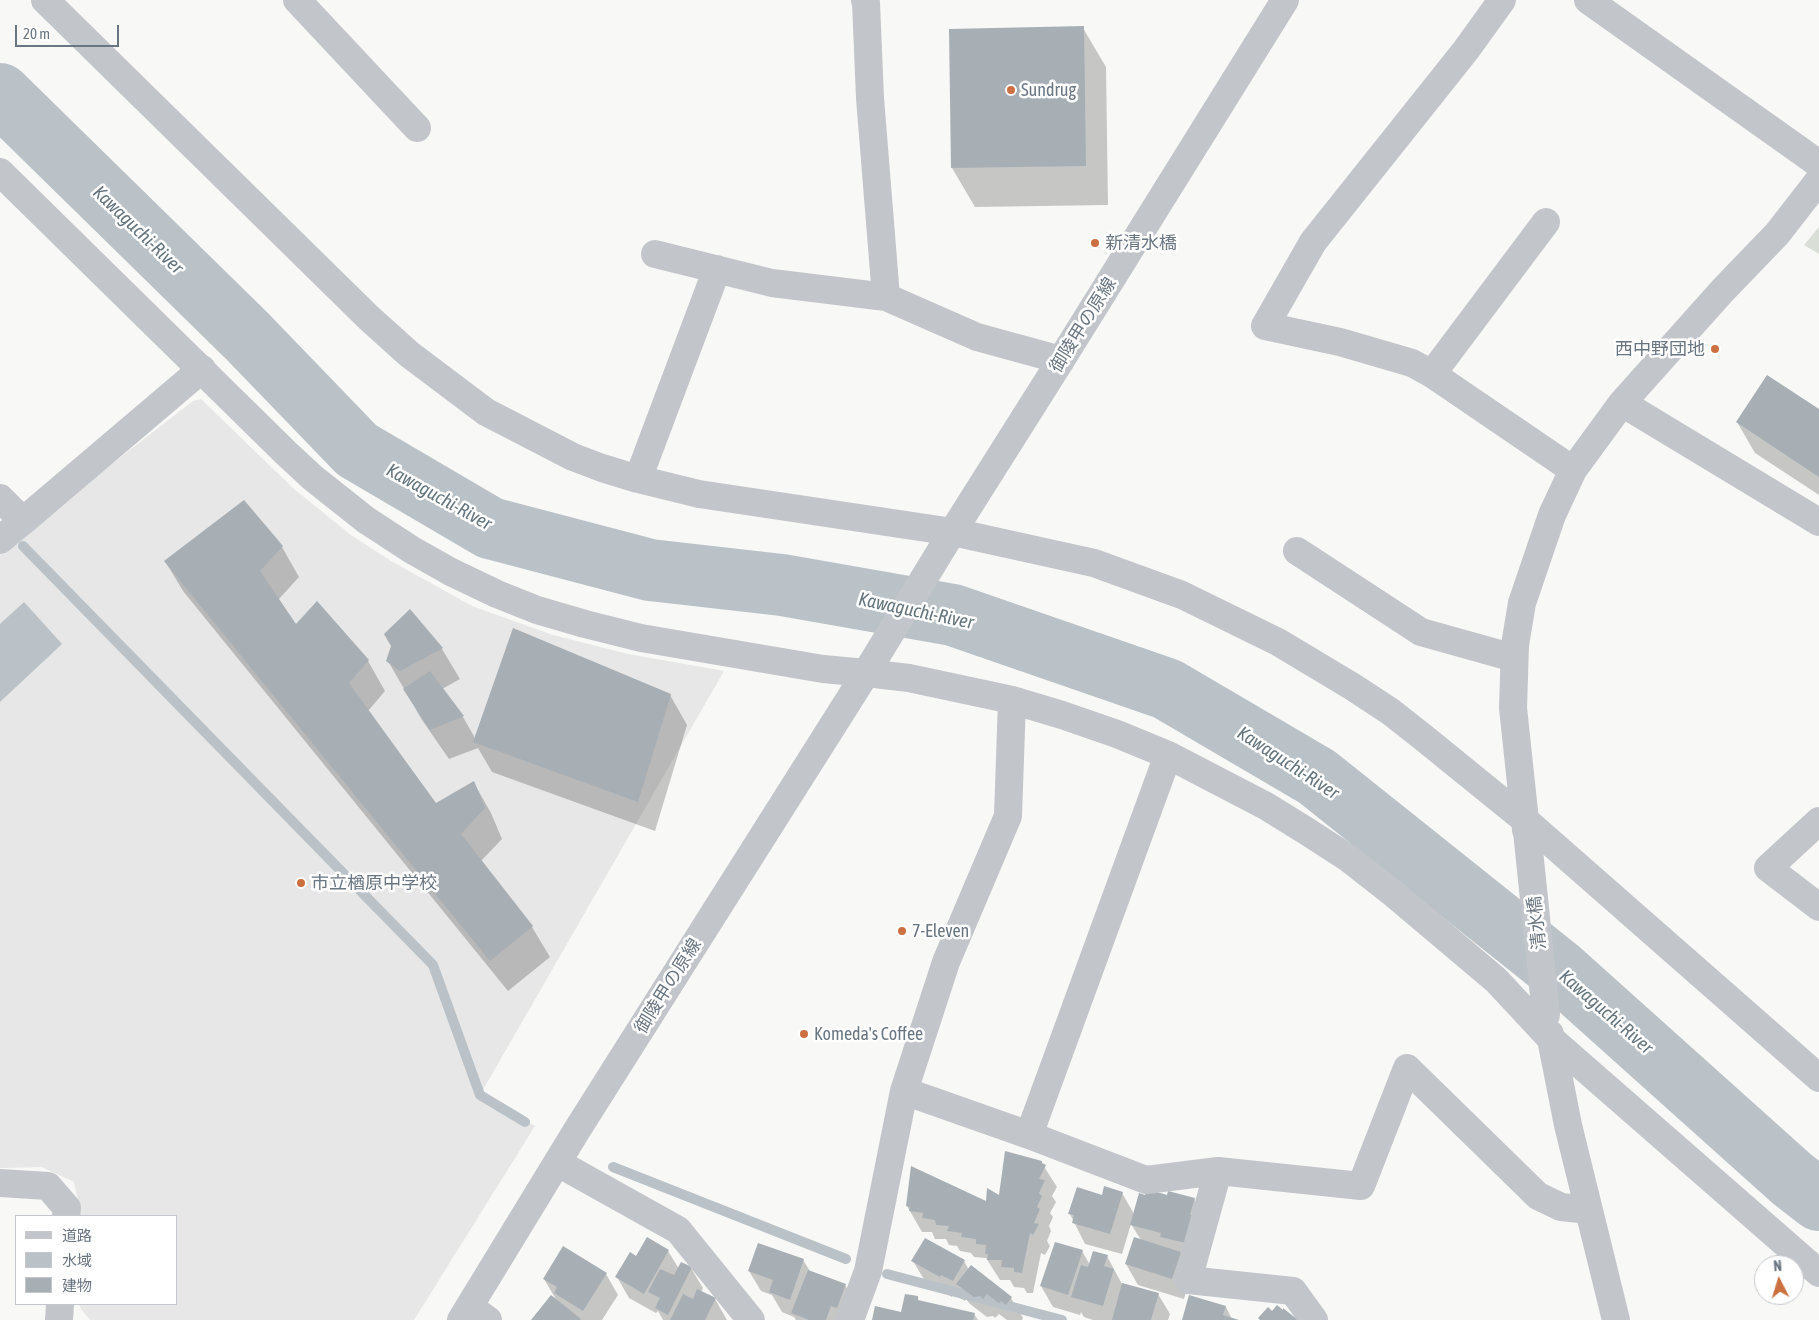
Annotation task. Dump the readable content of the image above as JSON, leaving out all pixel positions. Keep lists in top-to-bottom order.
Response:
{
  "streets": {
    "street": ["御陵甲の原線", "清水橋"]
  },
  "water": ["Kawaguchi-River"],
  "places": [
    "Sundrug",
    "新清水橋",
    "西中野団地",
    "市立楢原中学校",
    "7-Eleven",
    "Komeda's Coffee"
  ],
  "legend": ["道路", "水域", "建物"],
  "scale_bar": "20 m",
  "north": "top"
}
